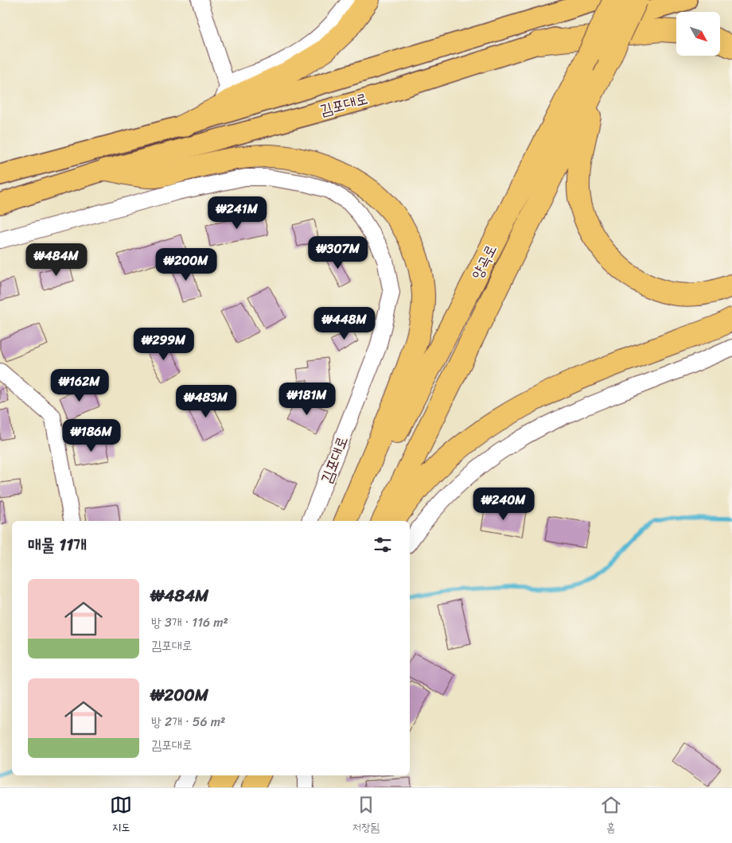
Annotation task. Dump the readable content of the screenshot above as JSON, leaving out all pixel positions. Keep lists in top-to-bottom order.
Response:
{
  "streets": {
    "highway": ["양곡로"],
    "main road": ["김포대로"]
  },
  "north": "bottom right",
  "page": {
    "price": [
      "₩241M",
      "₩307M",
      "₩484M",
      "₩200M",
      "₩448M",
      "₩299M",
      "₩162M",
      "₩181M",
      "₩483M",
      "₩186M",
      "₩240M"
    ],
    "heading": "매물 11개",
    "list": [
      {
        "name": "₩484M",
        "note": "방 3개 · 116 m² · 김포대로"
      },
      {
        "name": "₩200M",
        "note": "방 2개 · 56 m² · 김포대로"
      }
    ],
    "tabs": ["지도", "저장됨", "홈"]
  }
}
